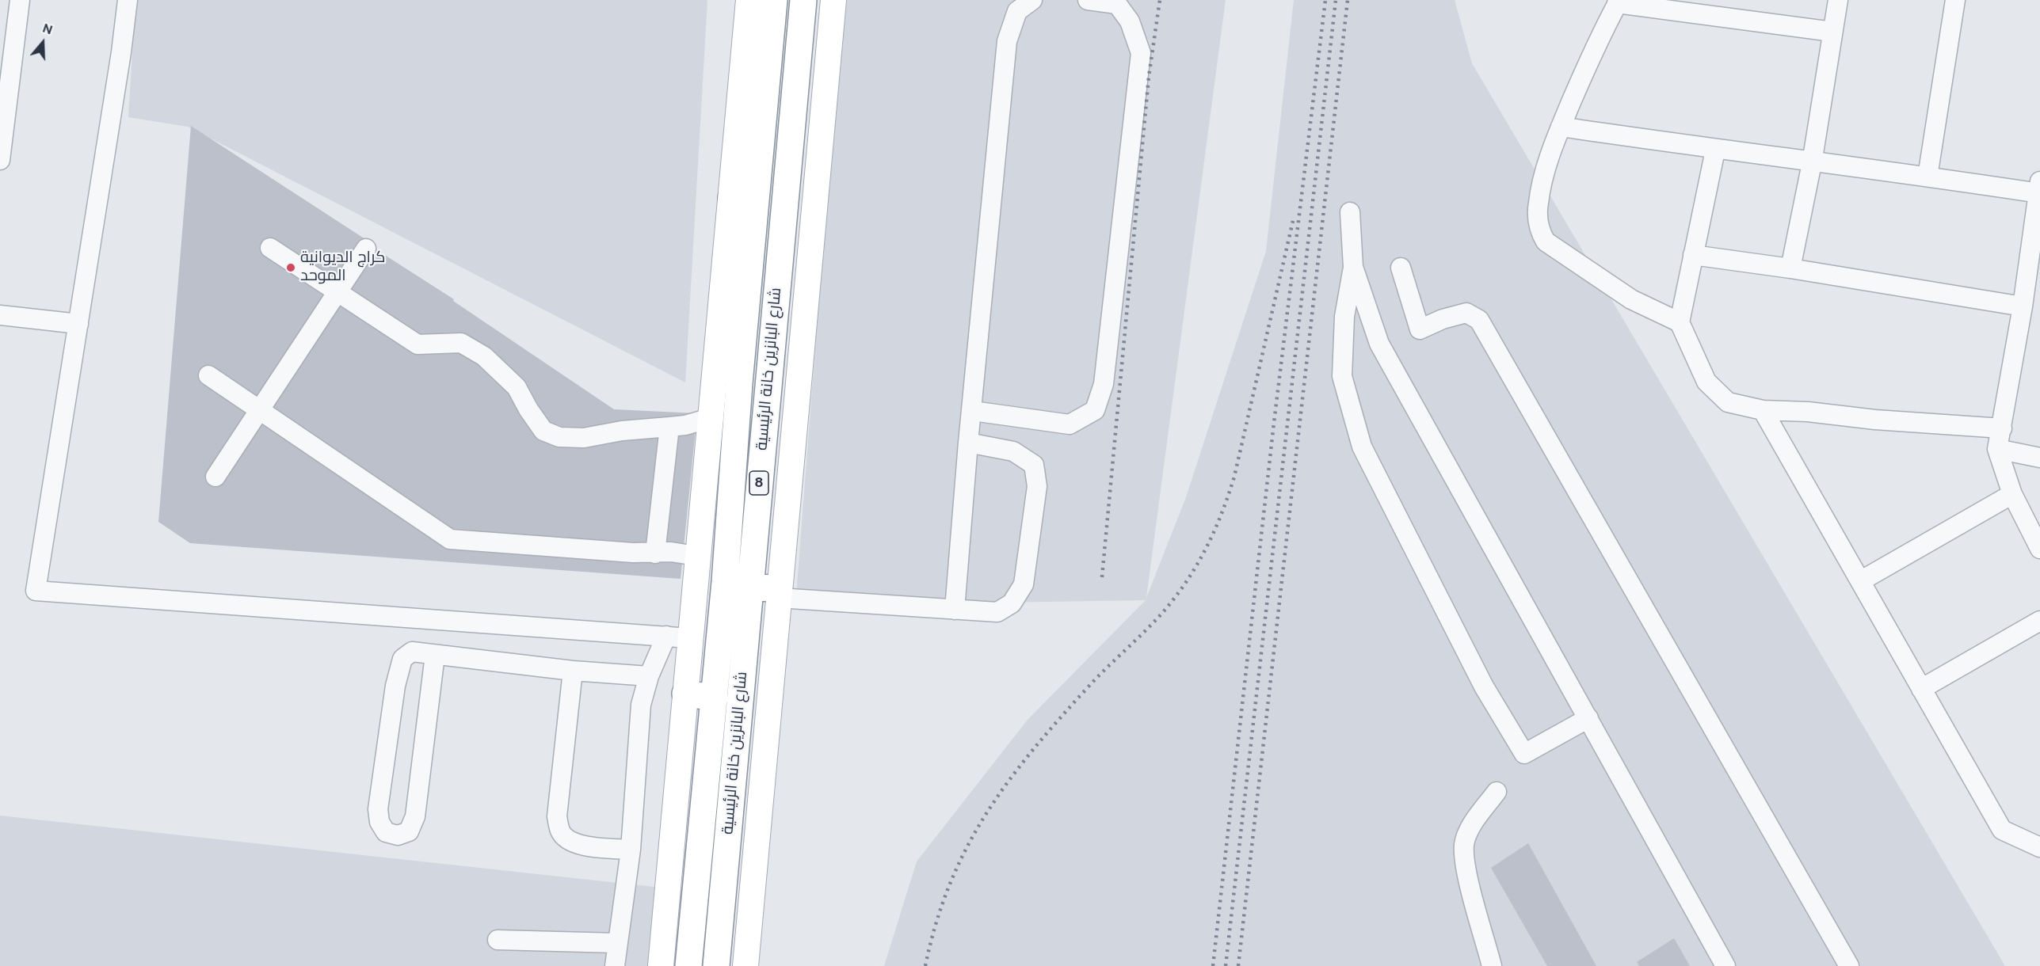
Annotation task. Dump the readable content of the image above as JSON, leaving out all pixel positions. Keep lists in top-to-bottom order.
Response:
{
  "streets": {
    "highway": ["شارع البانزين خانة الرئيسية", "8"]
  },
  "places": ["كراج الديوانية الموحد"],
  "north": "top"
}
